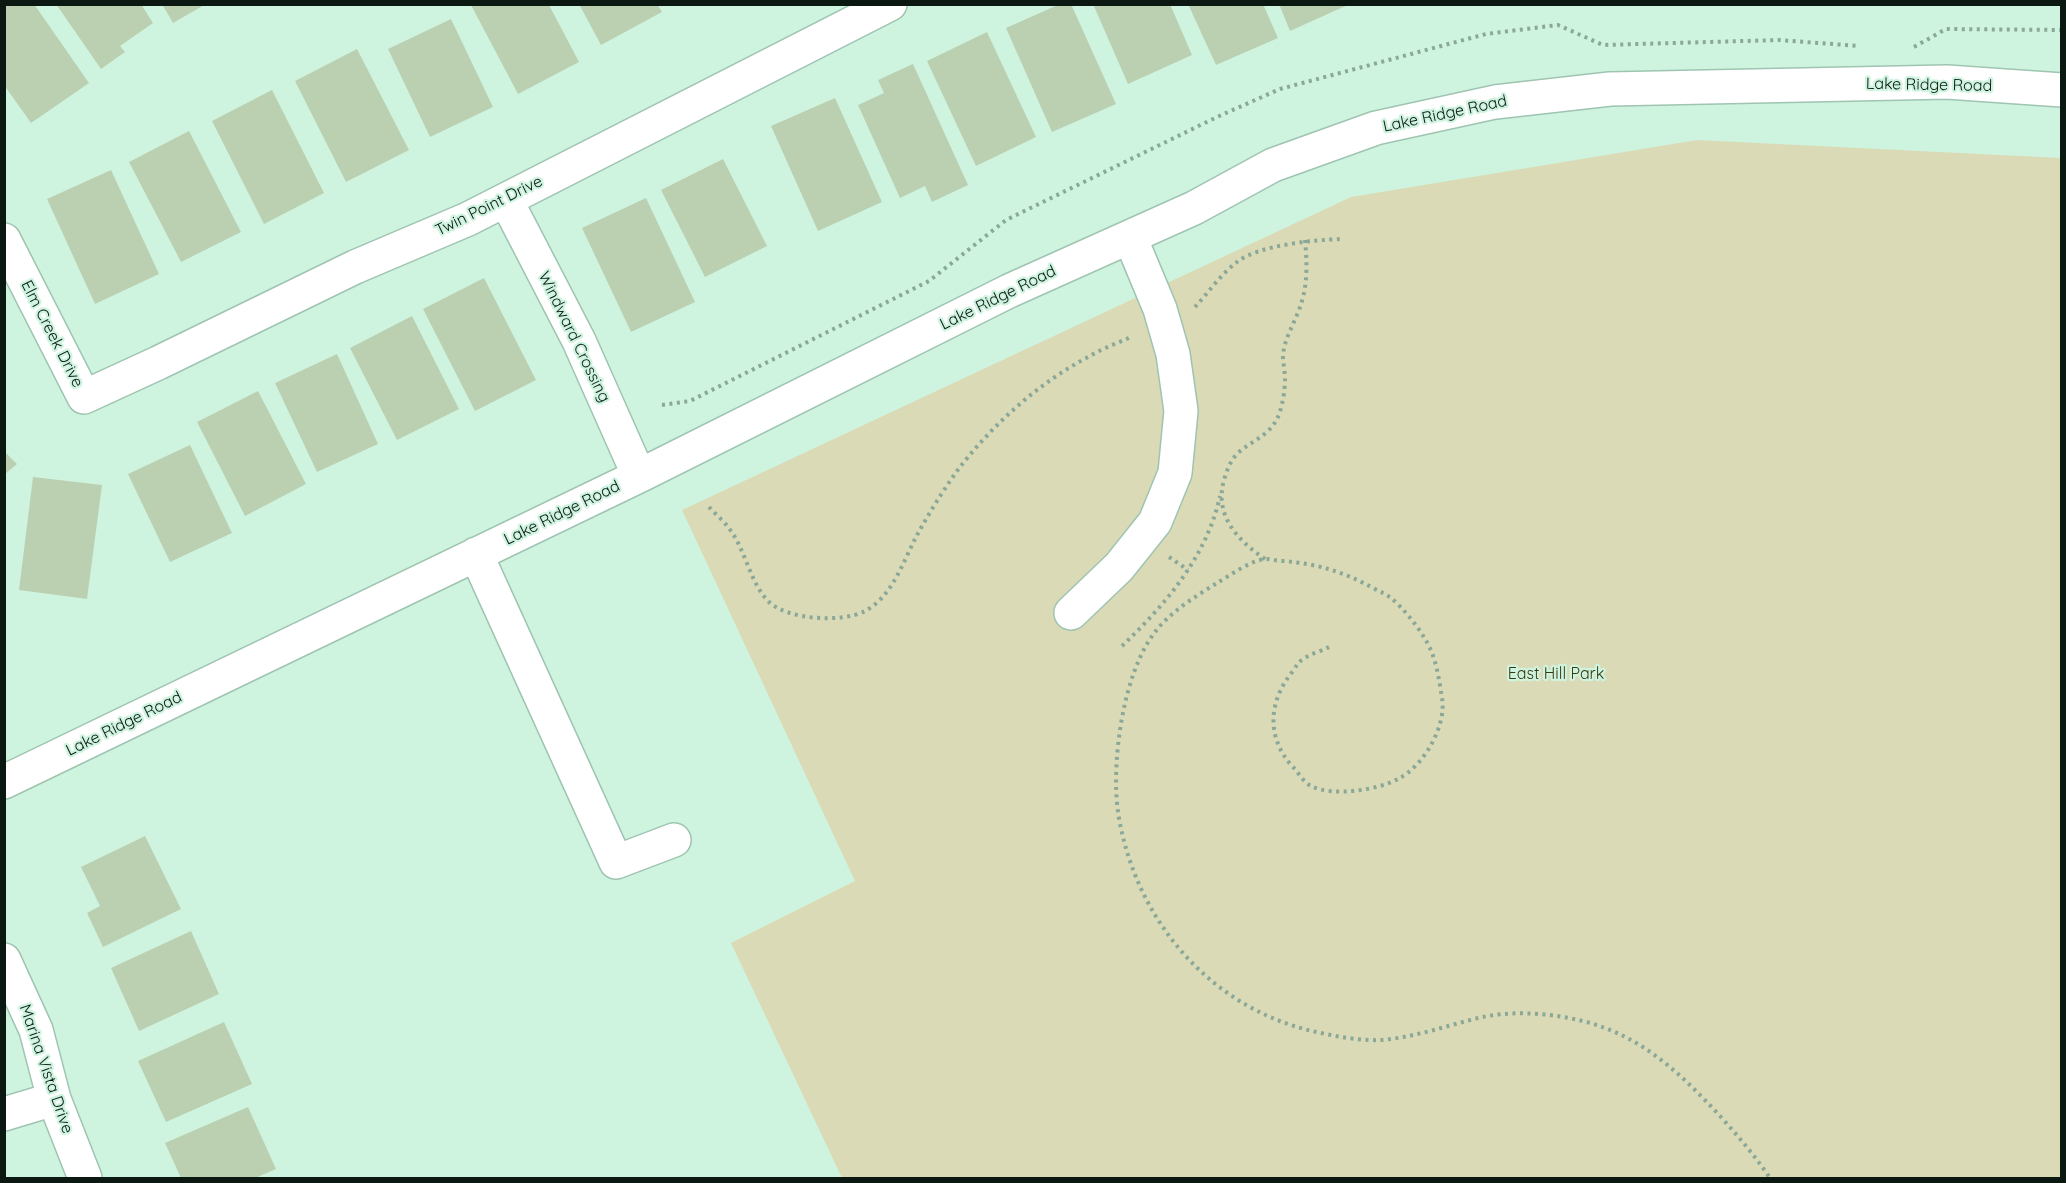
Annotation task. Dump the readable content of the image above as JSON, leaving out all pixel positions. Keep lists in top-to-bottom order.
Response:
{
  "streets": {
    "street": [
      "Lake Ridge Road",
      "Twin Point Drive",
      "Elm Creek Drive",
      "Windward Crossing",
      "Marina Vista Drive"
    ]
  },
  "crossings": [
    ["Lake Ridge Road", "Windward Crossing"],
    ["Twin Point Drive", "Elm Creek Drive"],
    ["Twin Point Drive", "Windward Crossing"]
  ],
  "parks": ["East Hill Park"]
}
